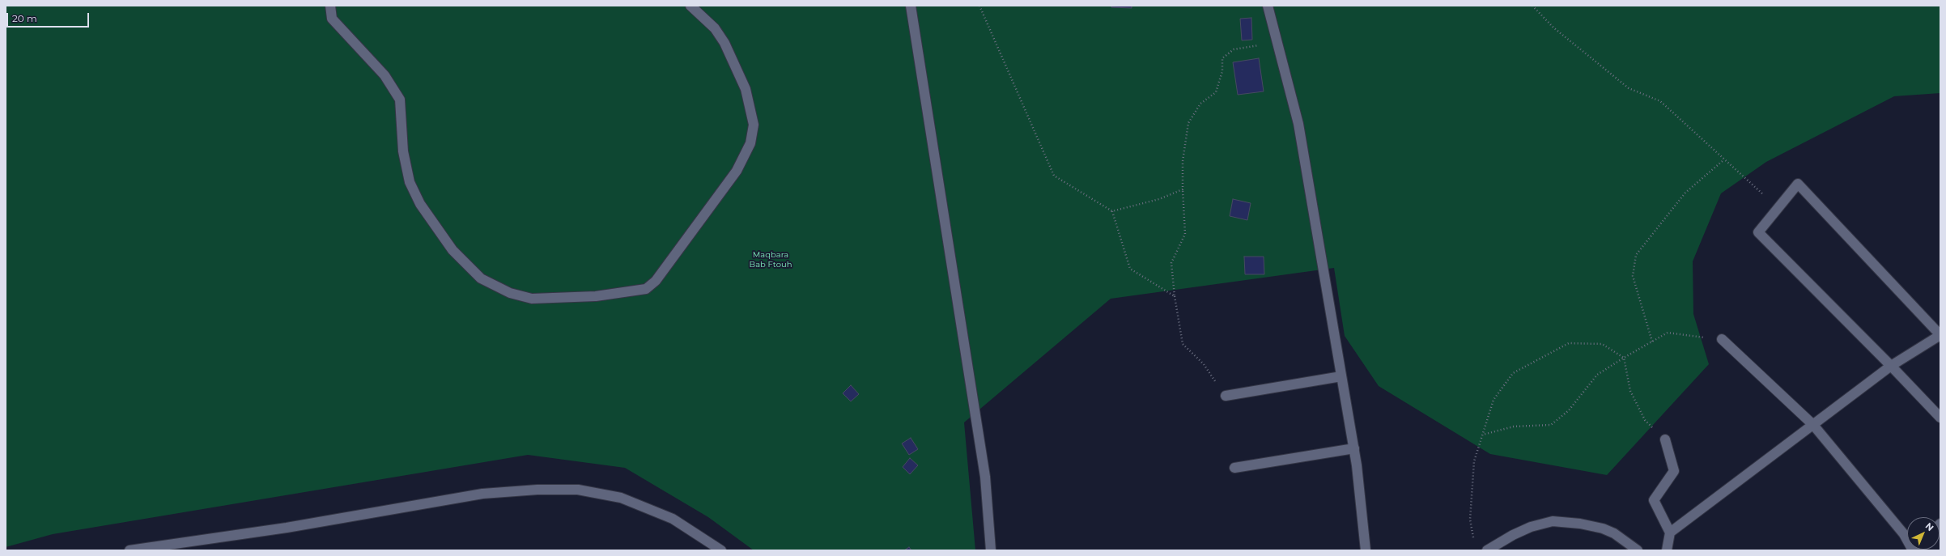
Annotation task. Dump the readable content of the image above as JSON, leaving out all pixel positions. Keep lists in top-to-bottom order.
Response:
{
  "parks": ["Maqbara Bab Ftouh"],
  "scale_bar": "20 m",
  "north": "top right"
}
